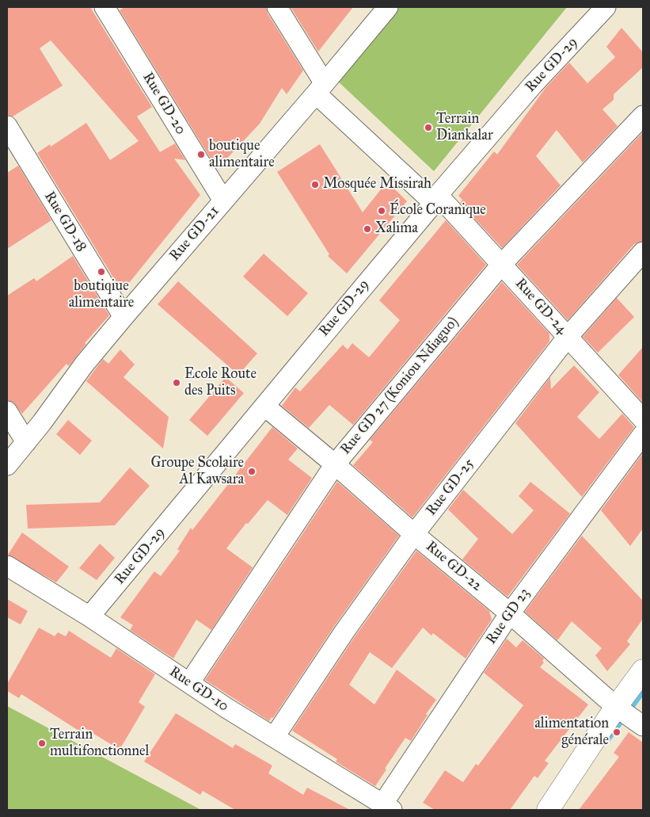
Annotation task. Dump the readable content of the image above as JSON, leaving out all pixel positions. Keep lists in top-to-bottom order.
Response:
{
  "streets": {
    "street": [
      "Rue GD-29",
      "Rue GD-20",
      "Rue GD-18",
      "Rue GD-21",
      "Rue GD-24",
      "Rue GD 27 (Koniou Ndiaguo)",
      "Rue GD-25",
      "Rue GD-22",
      "Rue GD 23",
      "Rue GD-10"
    ]
  },
  "crossings": [
    ["Rue GD-29", "Rue GD-24"],
    ["Rue GD-29", "Rue GD-22"],
    ["Rue GD-29", "Rue GD-10"],
    ["Rue GD-20", "Rue GD-21"],
    ["Rue GD-18", "Rue GD-21"],
    ["Rue GD-21", "Rue GD-24"],
    ["Rue GD-24", "Rue GD 27 (Koniou Ndiaguo)"],
    ["Rue GD-24", "Rue GD-25"],
    ["Rue GD 27 (Koniou Ndiaguo)", "Rue GD-22"],
    ["Rue GD 27 (Koniou Ndiaguo)", "Rue GD-10"],
    ["Rue GD-25", "Rue GD-22"],
    ["Rue GD-25", "Rue GD-10"],
    ["Rue GD-22", "Rue GD 23"],
    ["Rue GD 23", "Rue GD-10"]
  ],
  "places": [
    "Terrain Diankalar",
    "boutique alimentaire",
    "Mosquée Missirah",
    "École Coranique",
    "Xalima",
    "boutiqiue alimentaire",
    "Ecole Route des Puits",
    "Groupe Scolaire Al Kawsara",
    "alimentation générale",
    "Terrain multifonctionnel"
  ]
}
